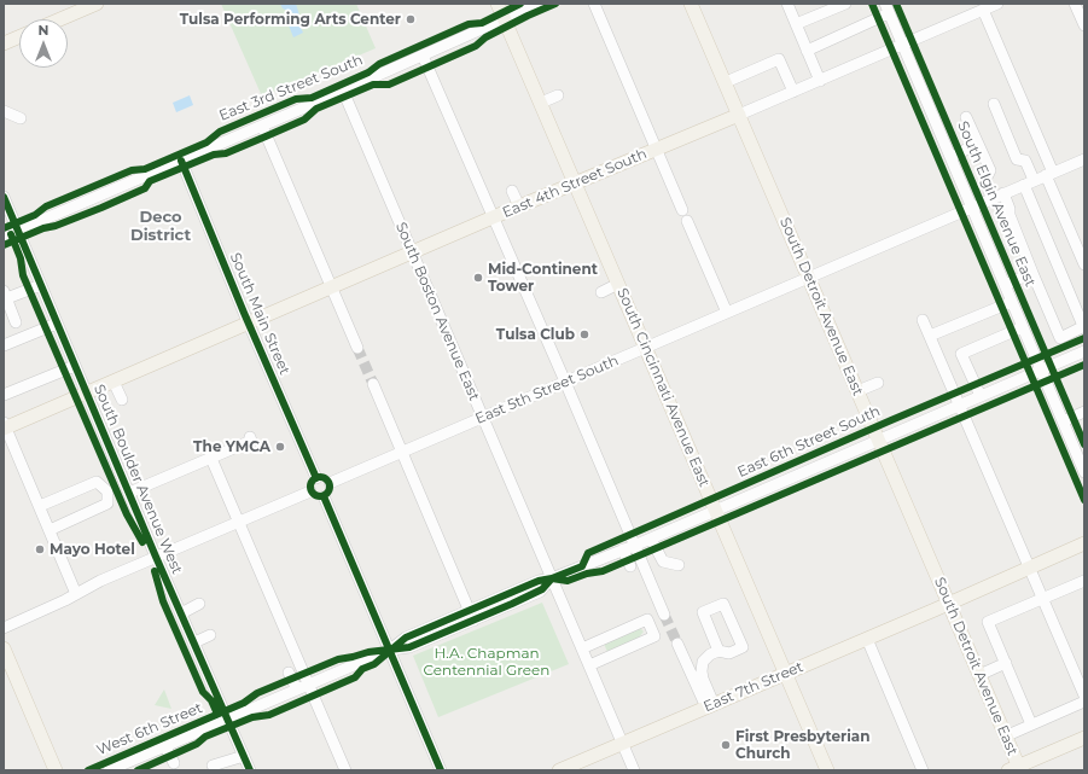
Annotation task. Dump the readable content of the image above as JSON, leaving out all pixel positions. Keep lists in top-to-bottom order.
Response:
{
  "streets": {
    "main road": [
      "East 4th Street South",
      "South Detroit Avenue East",
      "South Cincinnati Avenue East",
      "East 7th Street"
    ],
    "street": [
      "East 3rd Street South",
      "South Elgin Avenue East",
      "South Boston Avenue East",
      "South Main Street",
      "East 5th Street South",
      "East 6th Street South",
      "South Boulder Avenue West",
      "West 6th Street"
    ]
  },
  "crossings": [
    ["East 3rd Street South", "South Boston Avenue East"],
    ["East 3rd Street South", "South Main Street"],
    ["East 3rd Street South", "South Cincinnati Avenue East"],
    ["East 3rd Street South", "South Boulder Avenue West"],
    ["East 4th Street South", "South Elgin Avenue East"],
    ["East 4th Street South", "South Detroit Avenue East"],
    ["East 4th Street South", "South Boston Avenue East"],
    ["East 4th Street South", "South Main Street"],
    ["East 4th Street South", "South Cincinnati Avenue East"],
    ["East 4th Street South", "South Boulder Avenue West"],
    ["South Elgin Avenue East", "East 5th Street South"],
    ["South Elgin Avenue East", "East 6th Street South"],
    ["South Detroit Avenue East", "East 5th Street South"],
    ["South Detroit Avenue East", "East 6th Street South"],
    ["South Detroit Avenue East", "East 7th Street"],
    ["South Boston Avenue East", "East 5th Street South"],
    ["South Boston Avenue East", "East 6th Street South"],
    ["South Boston Avenue East", "East 7th Street"],
    ["South Main Street", "East 5th Street South"],
    ["South Cincinnati Avenue East", "East 5th Street South"],
    ["South Cincinnati Avenue East", "East 6th Street South"],
    ["South Cincinnati Avenue East", "East 7th Street"],
    ["East 6th Street South", "West 6th Street"],
    ["South Boulder Avenue West", "West 6th Street"]
  ],
  "districts": ["Deco District"],
  "parks": ["H.A. Chapman Centennial Green"],
  "places": [
    "Tulsa Performing Arts Center",
    "Mid-Continent Tower",
    "Tulsa Club",
    "The YMCA",
    "Mayo Hotel",
    "First Presbyterian Church"
  ],
  "north": "top"
}
